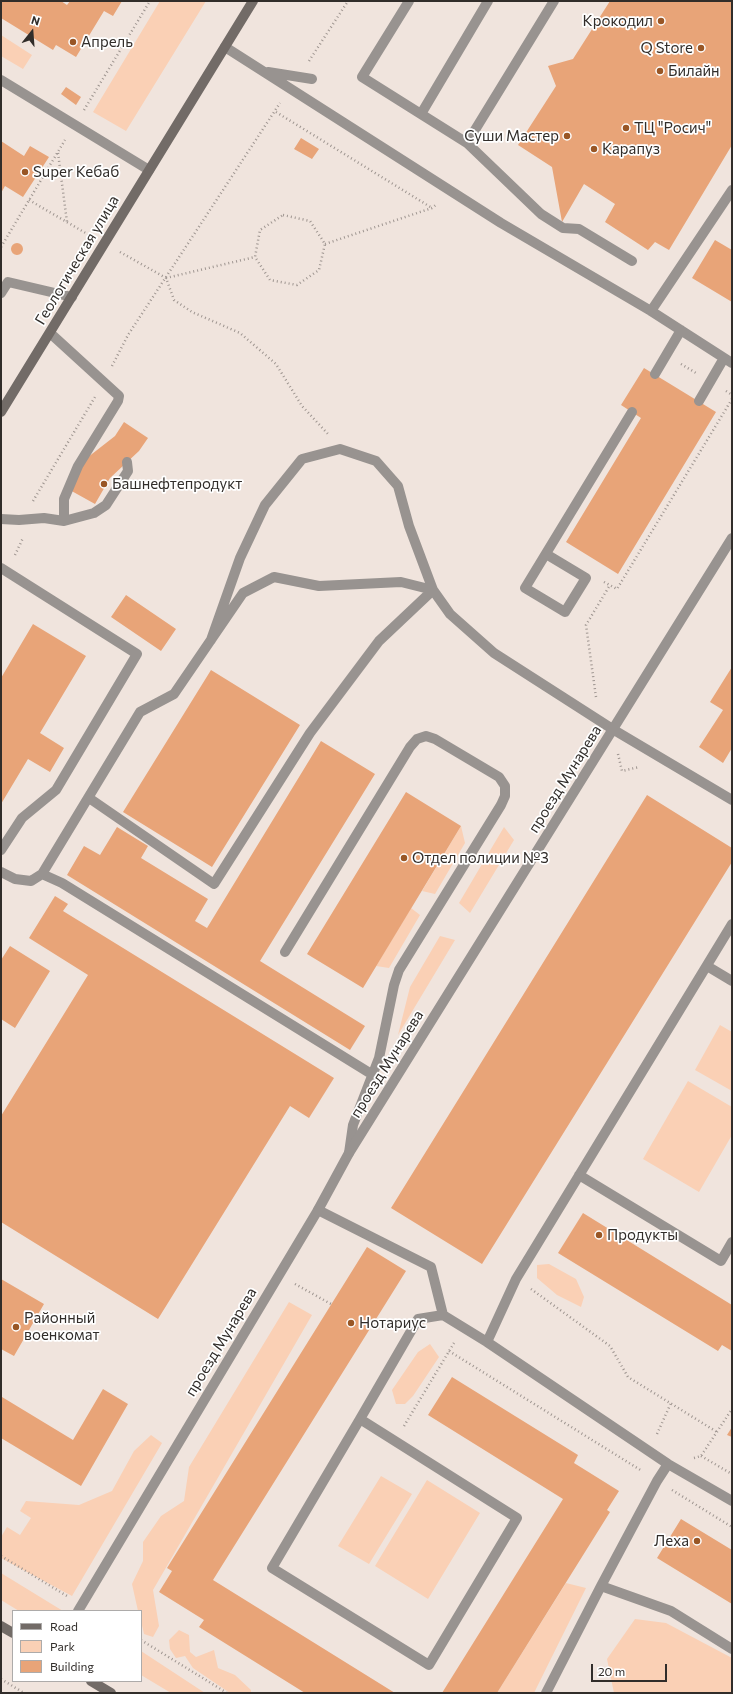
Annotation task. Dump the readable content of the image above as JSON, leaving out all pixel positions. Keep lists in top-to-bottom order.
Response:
{
  "streets": {
    "main road": ["Геологическая улица"],
    "street": ["проезд Мунарева"]
  },
  "places": [
    "Крокодил",
    "Апрель",
    "Q Store",
    "Билайн",
    "ТЦ \"Росич\"",
    "Суши Мастер",
    "Карапуз",
    "Super Кебаб",
    "Башнефтепродукт",
    "Отдел полиции №3",
    "Продукты",
    "Нотариус",
    "Районный военкомат",
    "Леха"
  ],
  "legend": ["Road", "Park", "Building"],
  "scale_bar": "20 m",
  "north": "top"
}
